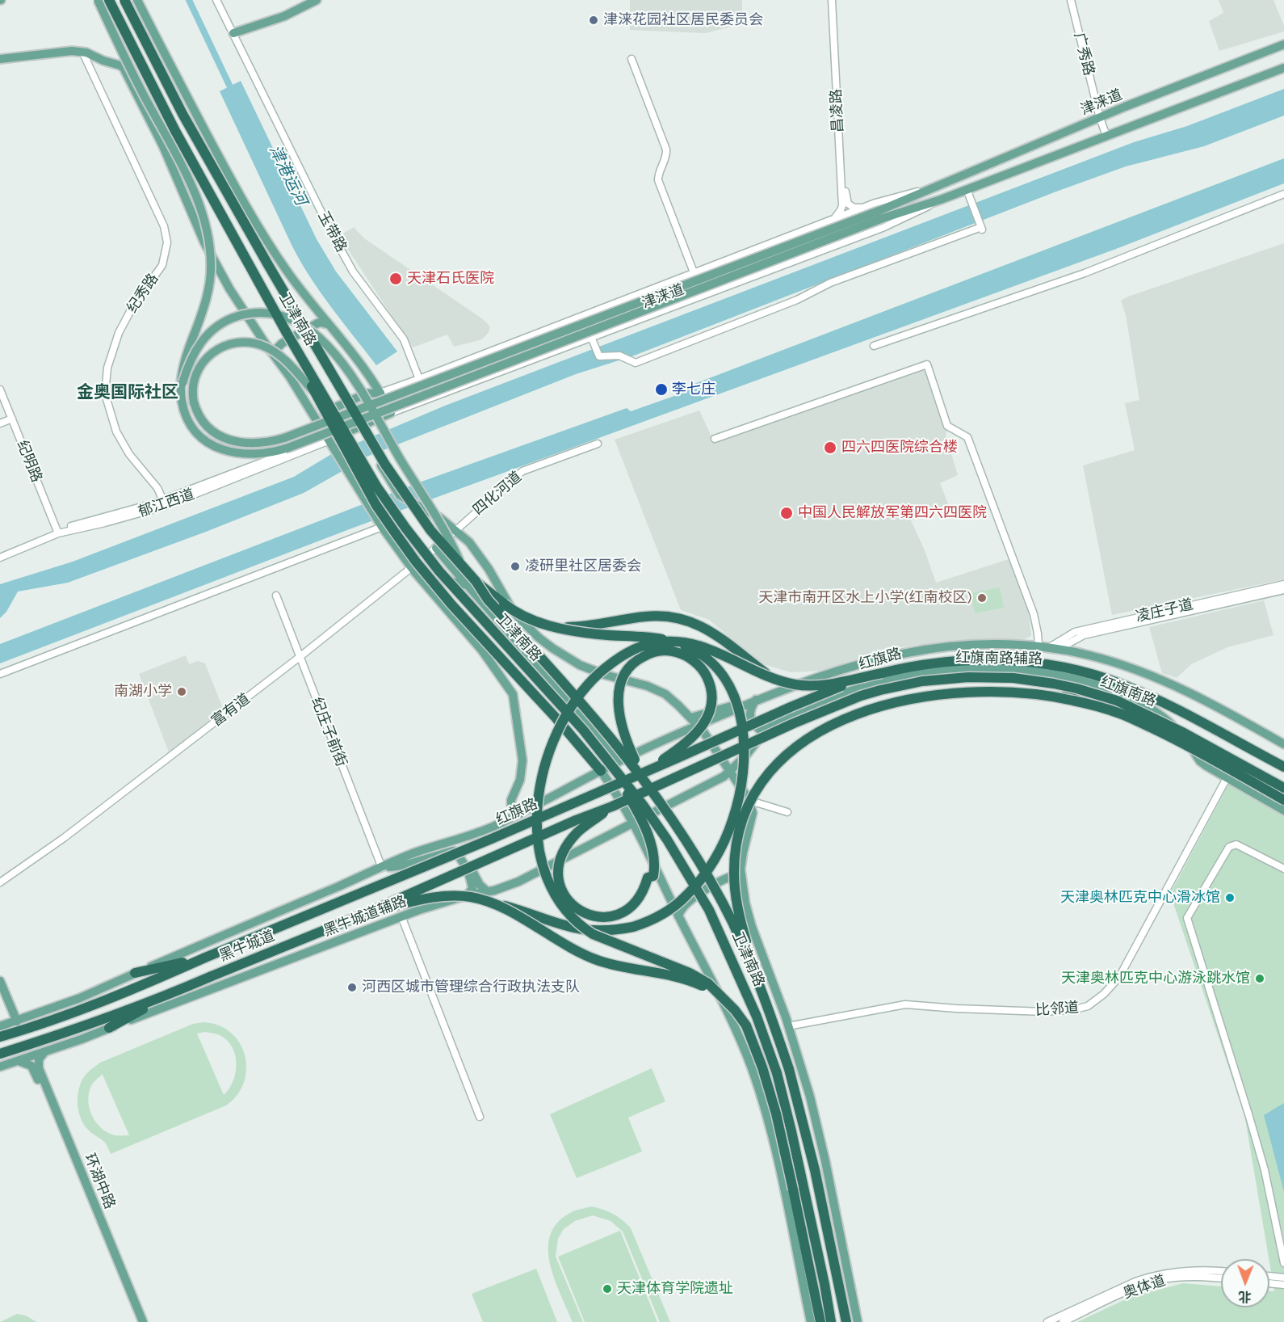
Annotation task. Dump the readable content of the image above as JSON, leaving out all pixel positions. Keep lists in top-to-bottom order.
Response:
{
  "streets": {
    "highway": [
      "卫津南路",
      "红旗路",
      "红旗南路",
      "黑牛城道"
    ],
    "main road": [
      "津涞道",
      "红旗南路辅路",
      "黑牛城道辅路",
      "环湖中路"
    ],
    "street": [
      "广秀路",
      "昌凌路",
      "玉带路",
      "纪秀路",
      "纪明路",
      "四化河道",
      "郁江西道",
      "凌庄子道",
      "富有道",
      "纪庄子前街",
      "比邻道",
      "奥体道"
    ]
  },
  "crossings": [
    ["广秀路", "津涞道"],
    ["津涞道", "昌凌路"],
    ["津涞道", "玉带路"],
    ["纪秀路", "郁江西道"],
    ["卫津南路", "红旗路"],
    ["纪明路", "郁江西道"],
    ["四化河道", "富有道"],
    ["凌庄子道", "红旗南路辅路"],
    ["红旗南路辅路", "黑牛城道辅路"],
    ["红旗南路辅路", "比邻道"],
    ["红旗路", "红旗南路"],
    ["红旗路", "黑牛城道"],
    ["富有道", "纪庄子前街"],
    ["黑牛城道辅路", "环湖中路"]
  ],
  "districts": ["金奥国际社区"],
  "water": ["津港运河"],
  "places": [
    "津涞花园社区居民委员会",
    "天津石氏医院",
    "李七庄",
    "四六四医院综合楼",
    "中国人民解放军第四六四医院",
    "凌研里社区居委会",
    "天津市南开区水上小学(红南校区)",
    "南湖小学",
    "天津奥林匹克中心滑冰馆",
    "天津奥林匹克中心游泳跳水馆",
    "河西区城市管理综合行政执法支队",
    "天津体育学院遗址"
  ],
  "north": "bottom"
}
